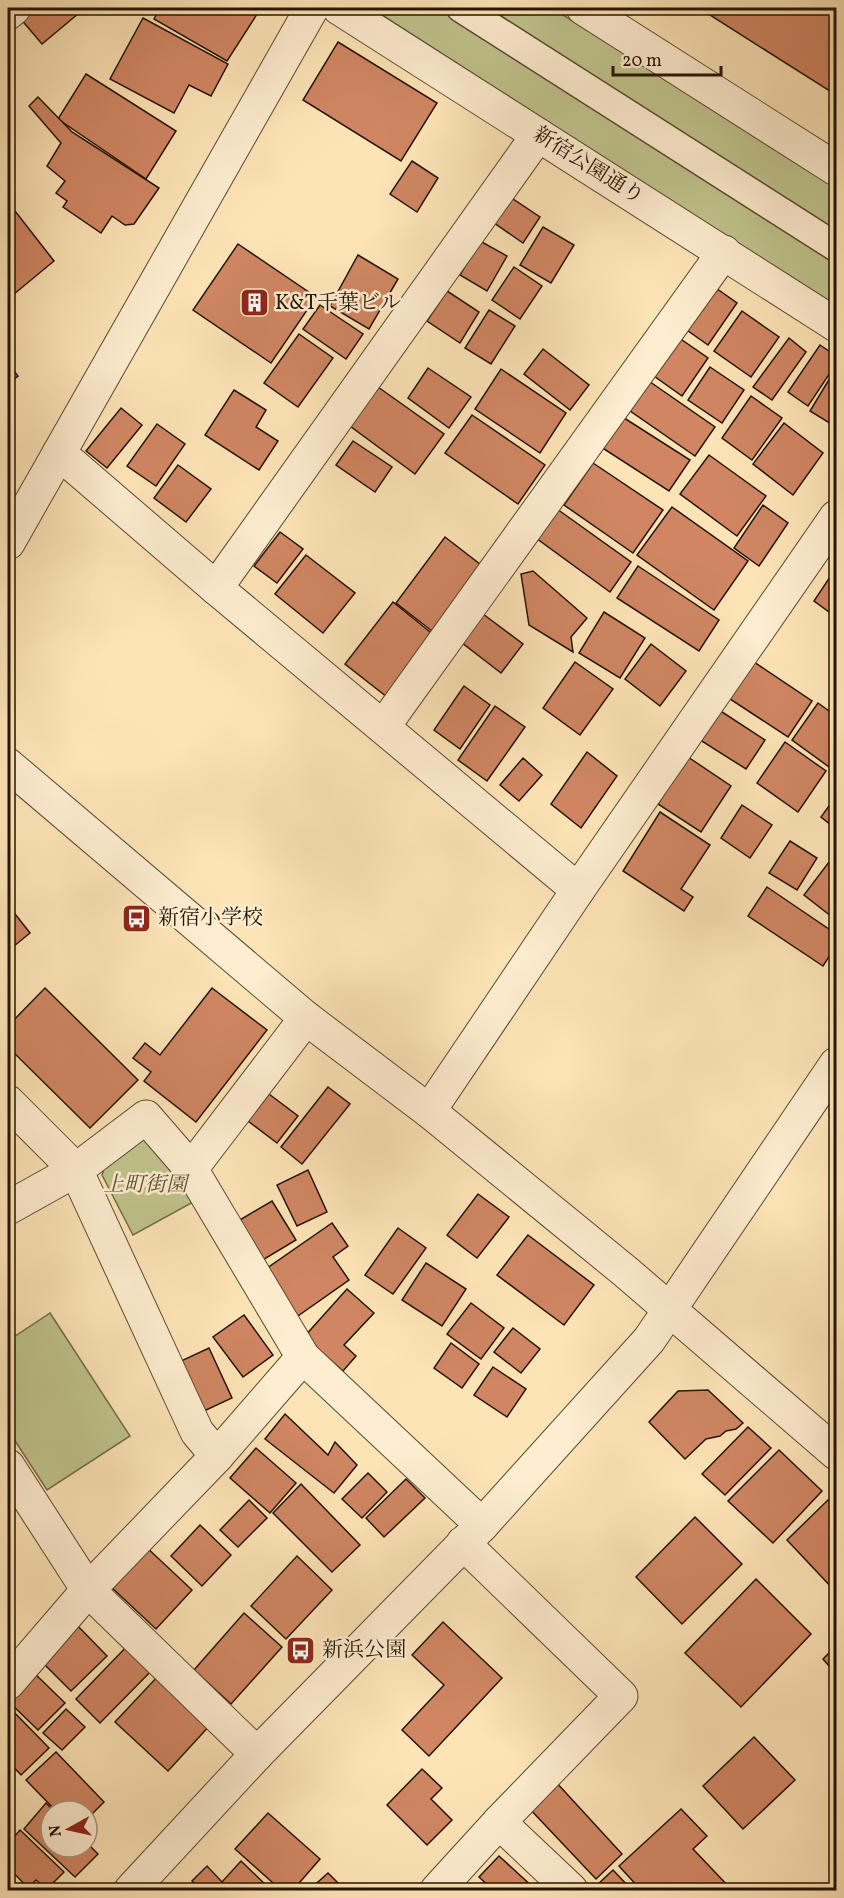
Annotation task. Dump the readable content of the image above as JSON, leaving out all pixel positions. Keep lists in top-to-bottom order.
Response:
{
  "streets": {
    "street": ["新宿公園通り"]
  },
  "parks": ["上町街園"],
  "places": {
    "building": ["K&T千葉ビル"],
    "bus stop": ["新宿小学校", "新浜公園"]
  },
  "scale_bar": "20 m",
  "north": "left"
}
